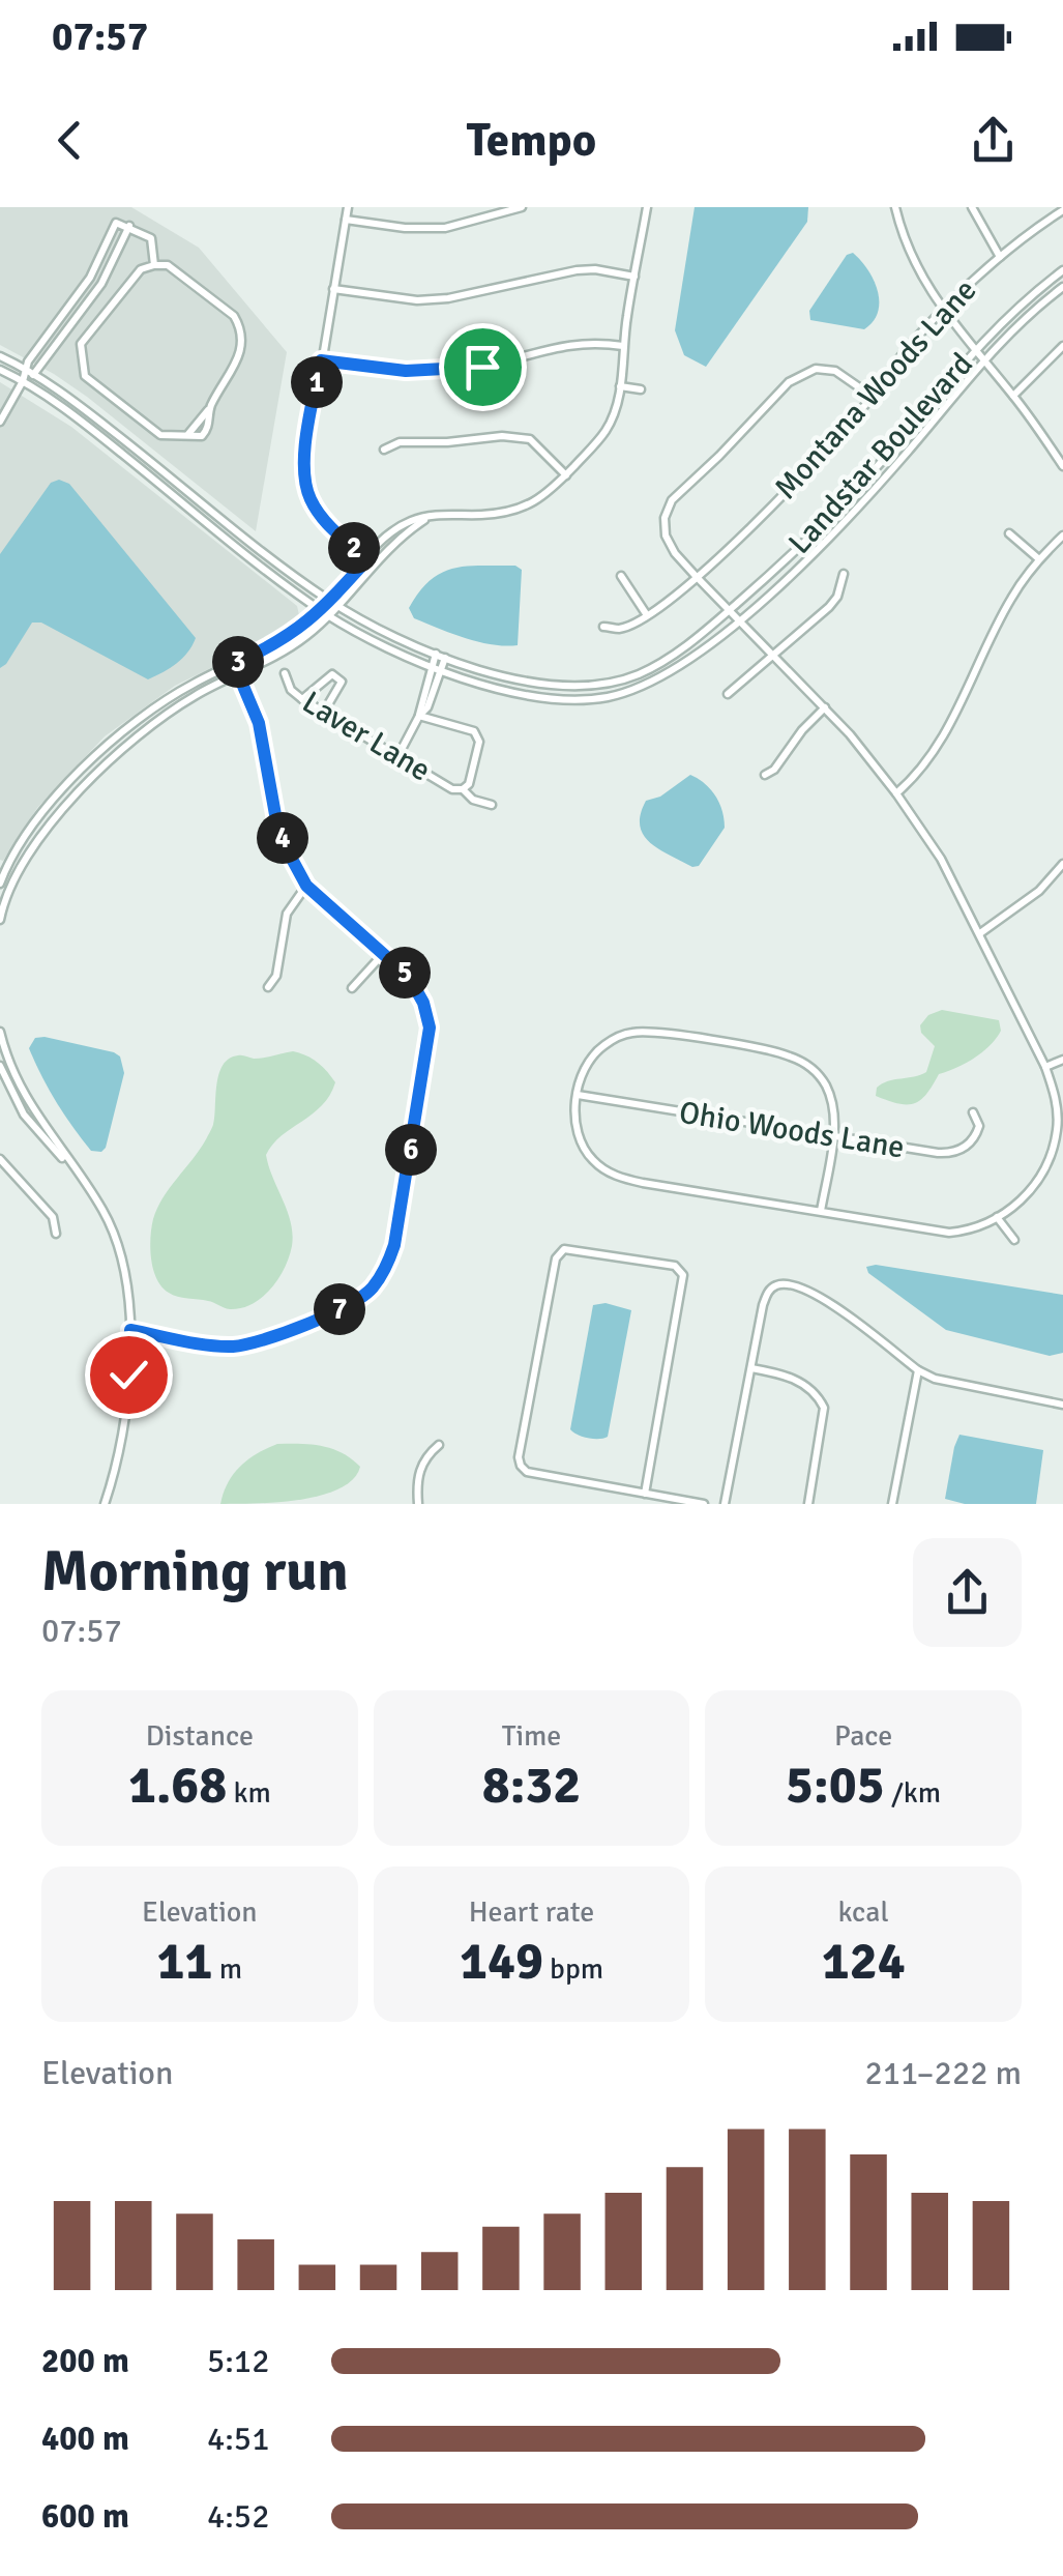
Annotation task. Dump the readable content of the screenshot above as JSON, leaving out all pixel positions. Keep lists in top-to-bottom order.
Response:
{
  "streets": {
    "street": [
      "Montana Woods Lane",
      "Landstar Boulevard",
      "Laver Lane",
      "Ohio Woods Lane"
    ]
  },
  "page": {
    "status": "07:57",
    "header": "Tempo",
    "pins": [
      "1",
      "2",
      "3",
      "4",
      "5",
      "6",
      "7"
    ],
    "heading": ["Morning run", "07:57"],
    "stats": [
      ["Distance", "1.68 km"],
      ["Time", "8:32"],
      ["Pace", "5:05 /km"],
      ["Elevation", "11 m"],
      ["Heart rate", "149 bpm"],
      ["kcal", "124"]
    ],
    "chart": ["Elevation", "211–222 m"],
    "list": [
      {
        "name": "200 m",
        "note": "5:12"
      },
      {
        "name": "400 m",
        "note": "4:51"
      },
      {
        "name": "600 m",
        "note": "4:52"
      }
    ]
  }
}
